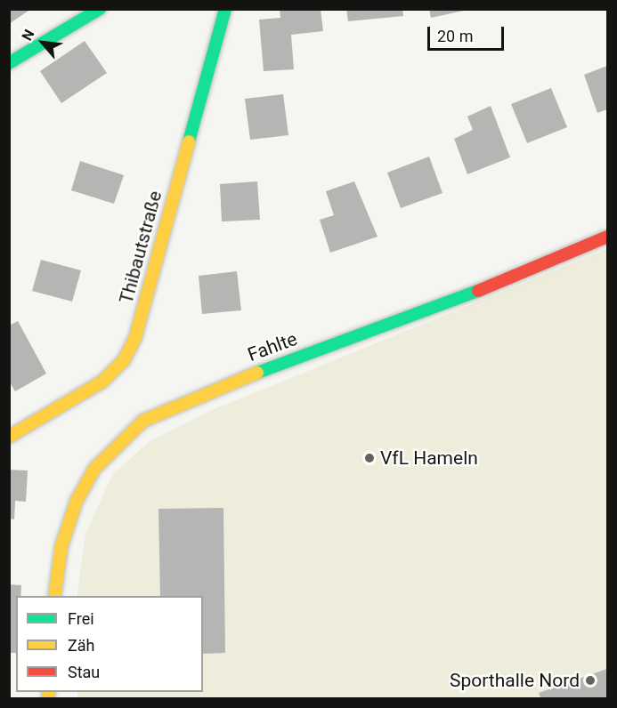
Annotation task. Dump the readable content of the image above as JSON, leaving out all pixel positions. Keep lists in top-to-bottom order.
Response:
{
  "streets": {
    "main road": ["Thibautstraße", "Fahlte"]
  },
  "places": ["VfL Hameln", "Sporthalle Nord"],
  "legend": ["Frei", "Zäh", "Stau"],
  "scale_bar": "20 m",
  "north": "top left"
}
